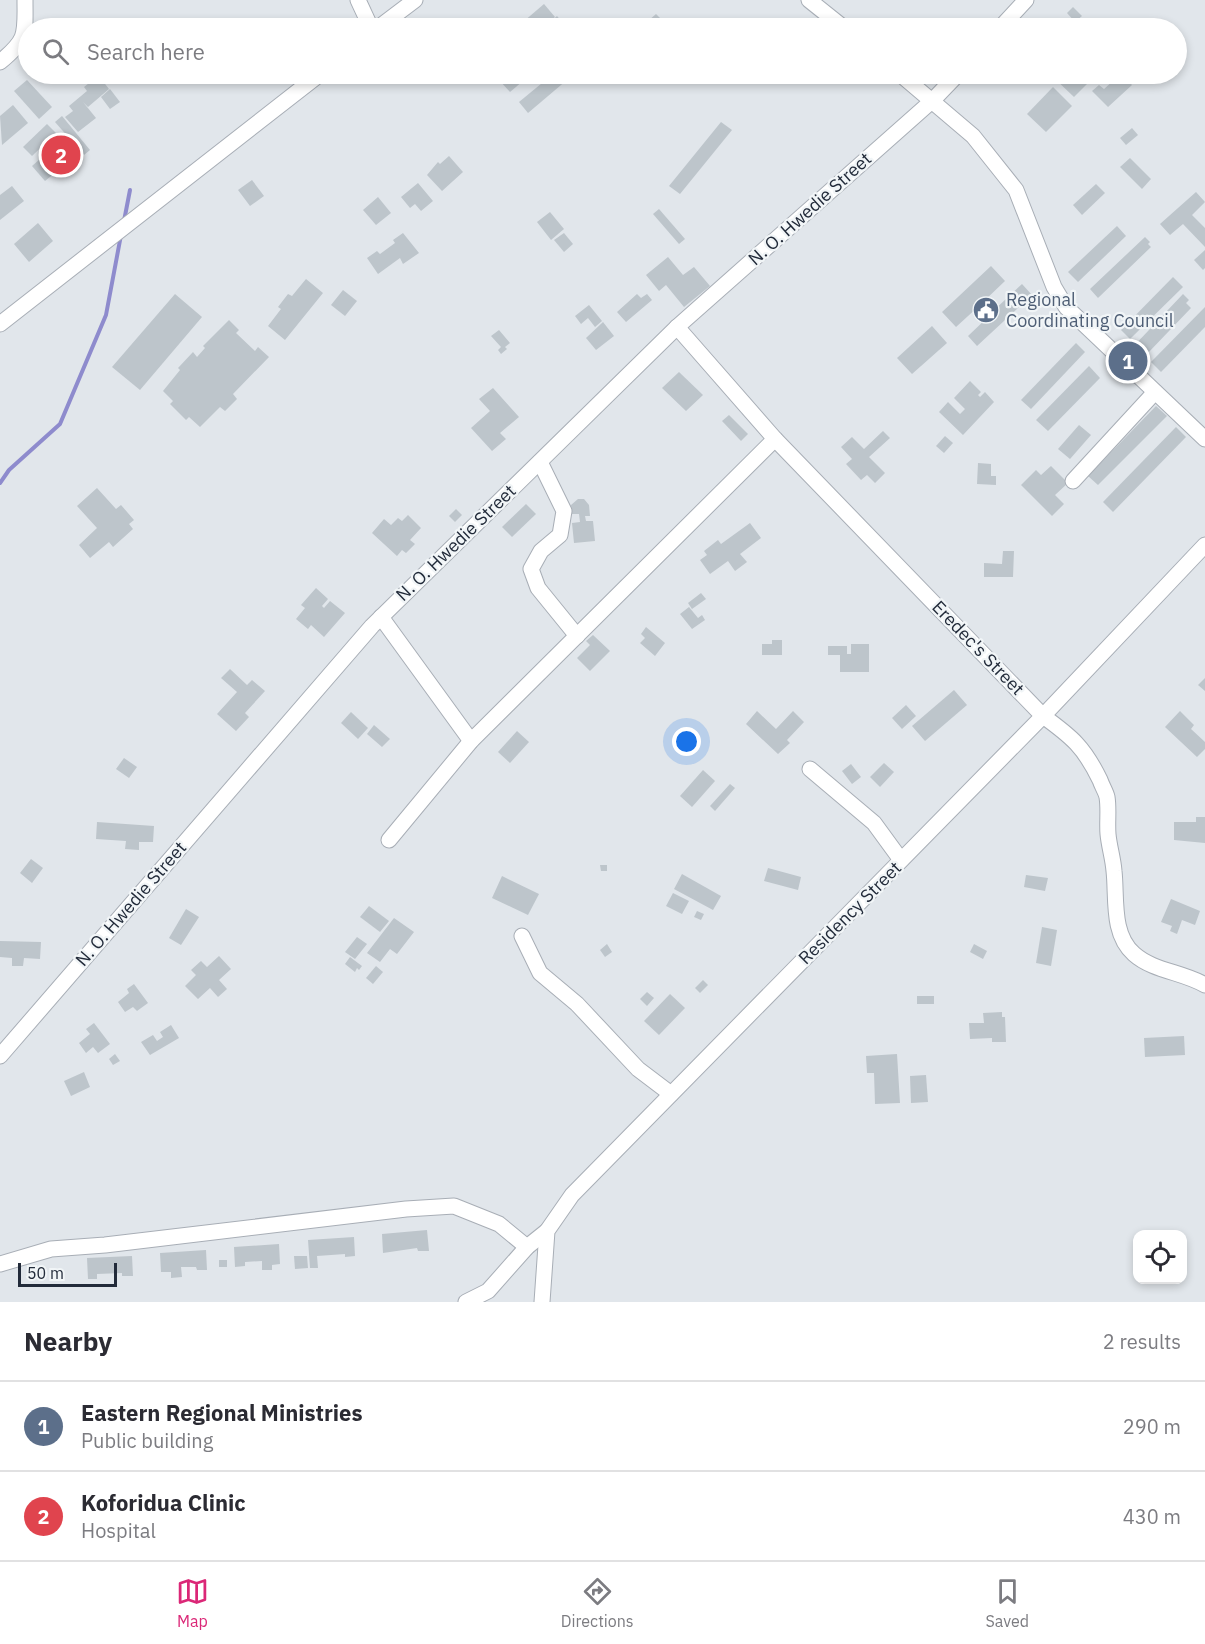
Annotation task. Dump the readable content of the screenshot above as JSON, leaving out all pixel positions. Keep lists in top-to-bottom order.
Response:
{
  "streets": {
    "street": ["N. O. Hwedie Street", "Eredec's Street", "Residency Street"]
  },
  "crossings": [
    ["N. O. Hwedie Street", "Eredec's Street"],
    ["Eredec's Street", "Residency Street"]
  ],
  "places": {
    "public building": ["Regional Coordinating Council"]
  },
  "scale_bar": "50 m",
  "page": {
    "search": "Search here",
    "pins": ["2", "1"],
    "scale": "50 m",
    "heading": ["Nearby", "2 results"],
    "list": [
      {
        "mark": "1",
        "name": "Eastern Regional Ministries",
        "note": "Public building",
        "value": "290 m"
      },
      {
        "mark": "2",
        "name": "Koforidua Clinic",
        "note": "Hospital",
        "value": "430 m"
      }
    ],
    "nav": ["Map", "Directions", "Saved"]
  }
}
